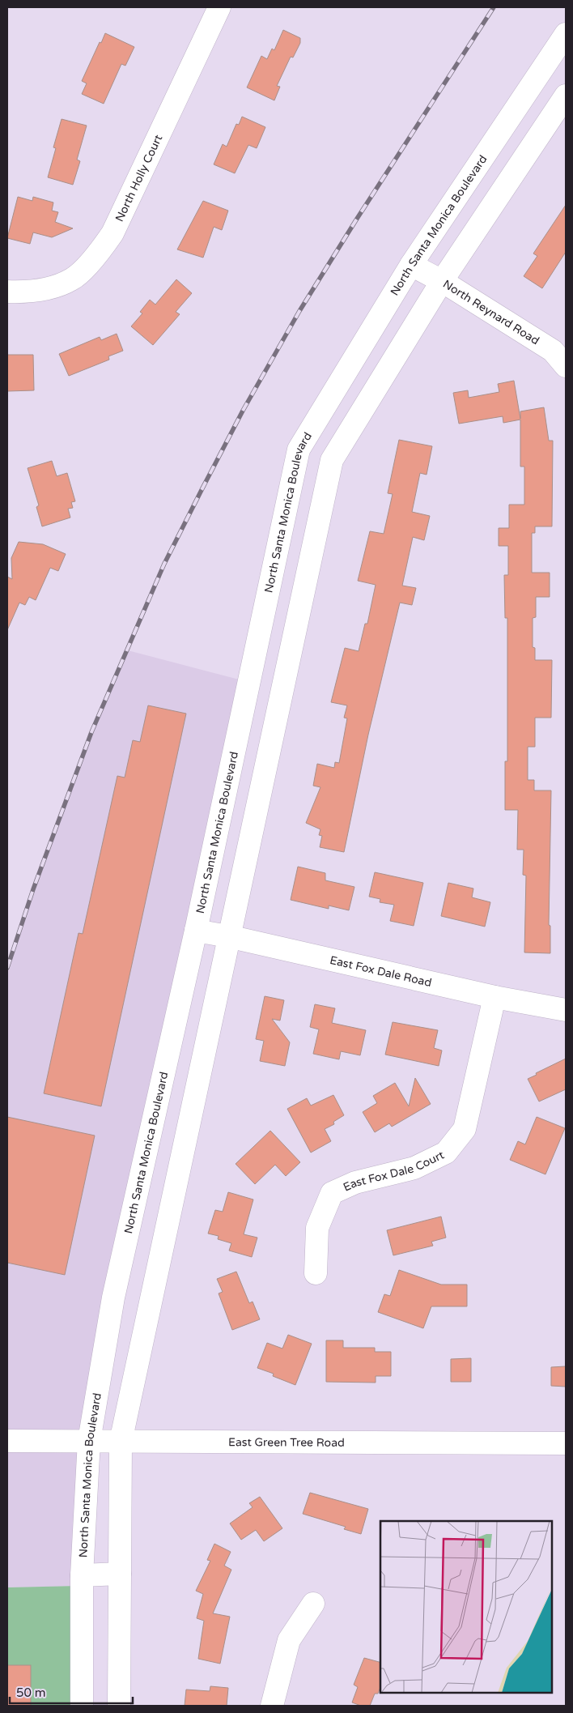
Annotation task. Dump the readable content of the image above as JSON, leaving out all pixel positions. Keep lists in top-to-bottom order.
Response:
{
  "streets": {
    "street": [
      "North Holly Court",
      "North Santa Monica Boulevard",
      "North Reynard Road",
      "East Fox Dale Road",
      "East Fox Dale Court",
      "East Green Tree Road"
    ]
  },
  "crossings": [
    ["North Santa Monica Boulevard", "North Reynard Road"],
    ["North Santa Monica Boulevard", "East Fox Dale Road"],
    ["North Santa Monica Boulevard", "East Green Tree Road"],
    ["East Fox Dale Road", "East Fox Dale Court"]
  ],
  "scale_bar": "50 m"
}
